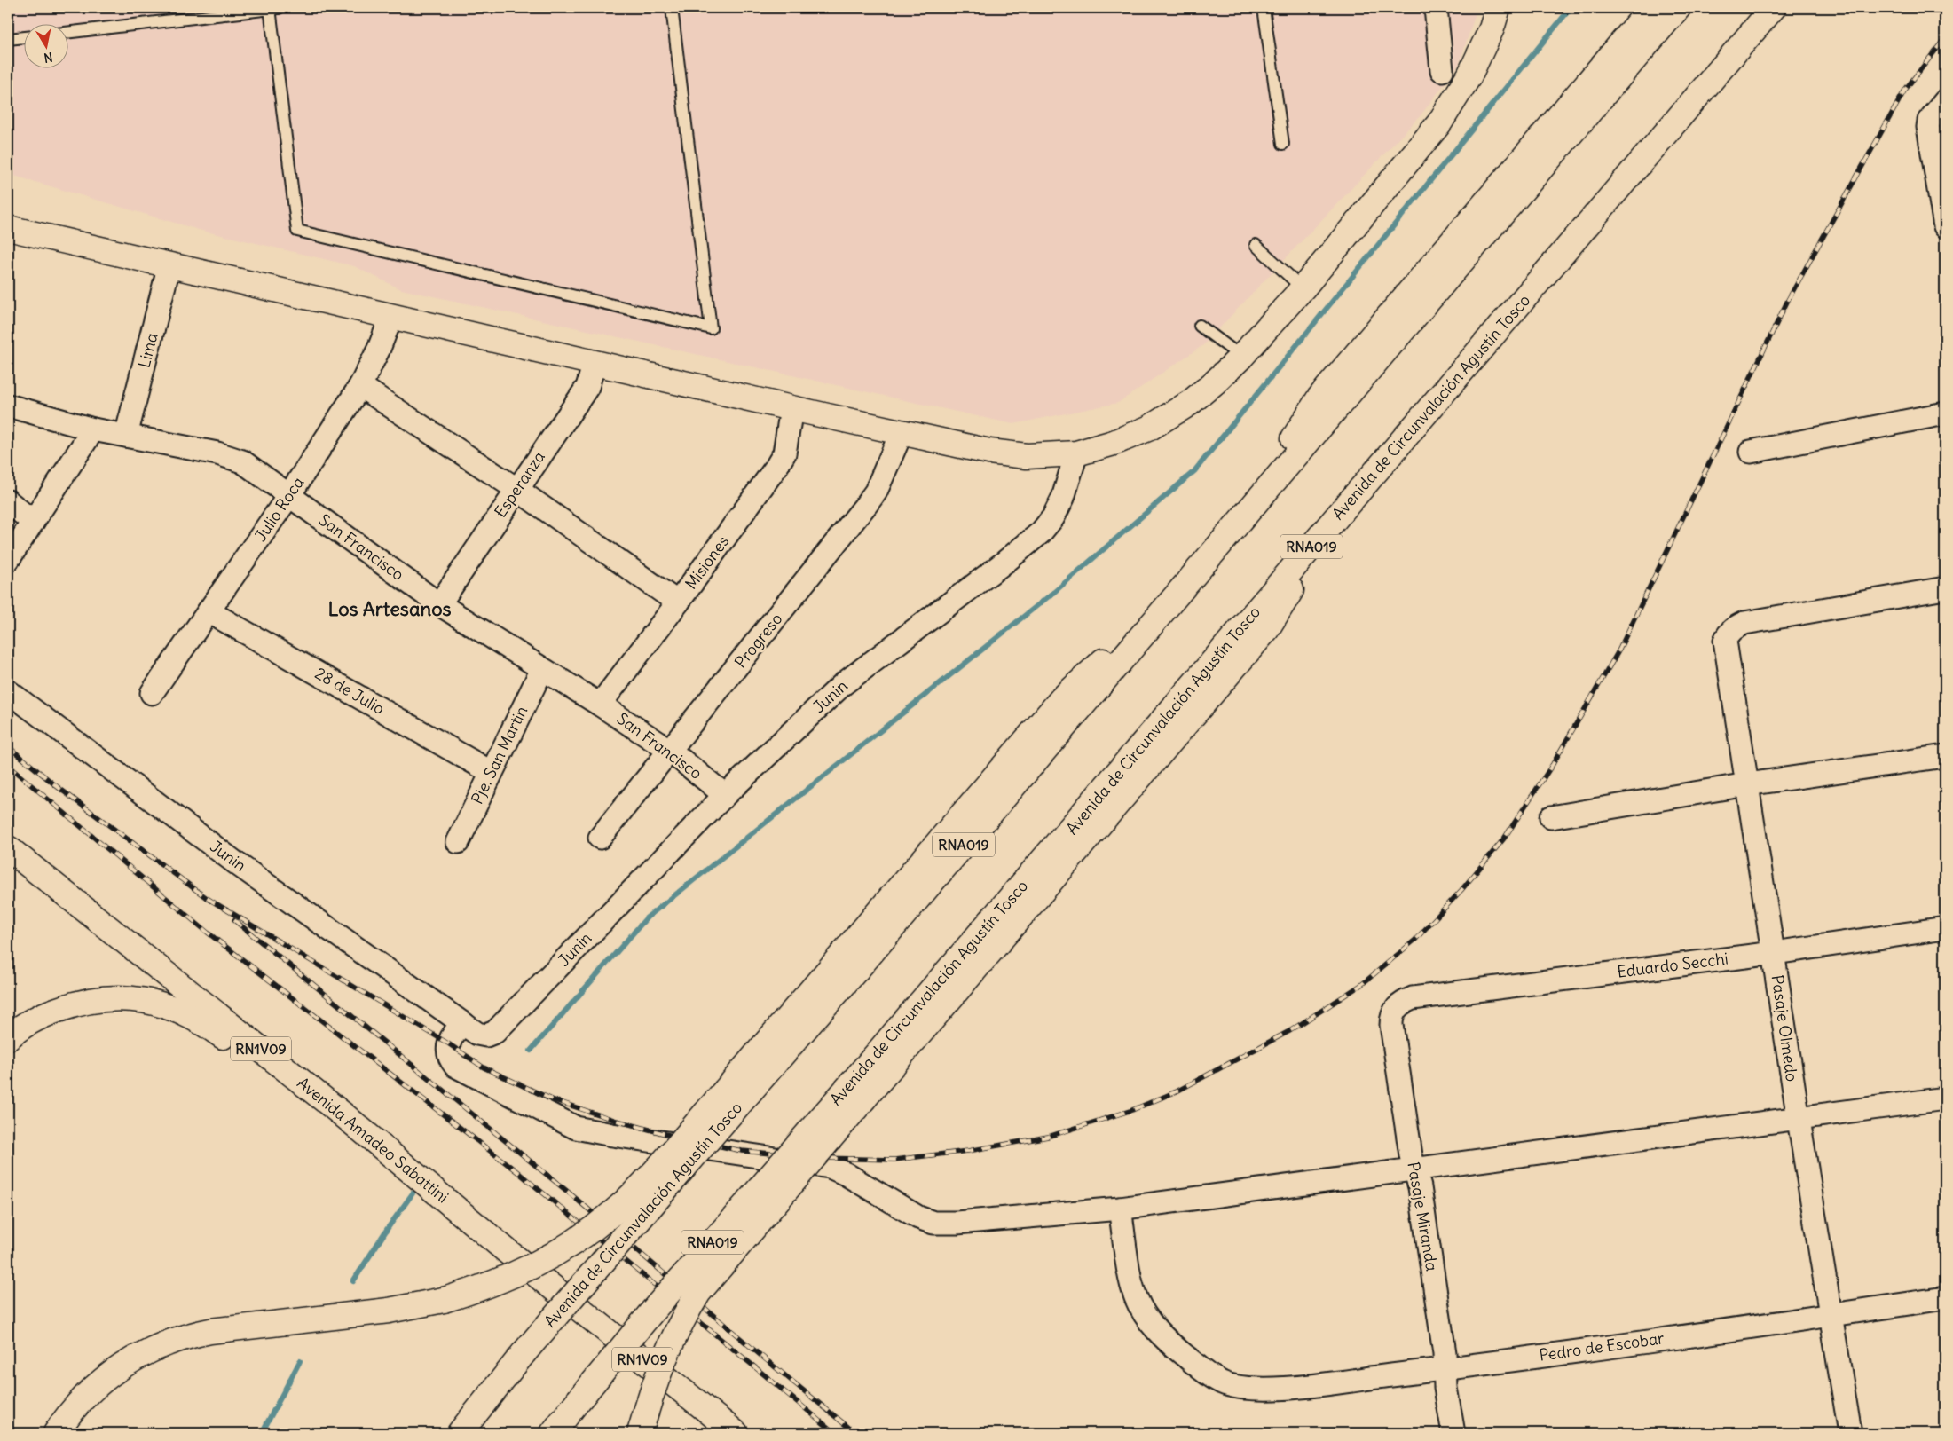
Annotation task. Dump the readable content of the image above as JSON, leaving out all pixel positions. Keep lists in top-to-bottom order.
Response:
{
  "streets": {
    "main road": [
      "Avenida de Circunvalación Agustín Tosco",
      "RNA019",
      "RN1V09",
      "Avenida Amadeo Sabattini"
    ],
    "street": [
      "Lima",
      "Esperanza",
      "Julio Roca",
      "San Francisco",
      "Misiones",
      "Progreso",
      "28 de Julio",
      "Junin",
      "Pje. San Martin",
      "Eduardo Secchi",
      "Pasaje Olmedo",
      "Pasaje Miranda",
      "Pedro de Escobar"
    ]
  },
  "crossings": [
    ["Lima", "San Francisco"],
    ["Esperanza", "San Francisco"],
    ["Julio Roca", "San Francisco"],
    ["Julio Roca", "28 de Julio"],
    ["San Francisco", "Misiones"],
    ["San Francisco", "Progreso"],
    ["San Francisco", "Junin"],
    ["San Francisco", "Pje. San Martin"],
    ["28 de Julio", "Pje. San Martin"],
    ["Eduardo Secchi", "Pasaje Olmedo"],
    ["Eduardo Secchi", "Pasaje Miranda"],
    ["Pasaje Olmedo", "Pedro de Escobar"],
    ["Pasaje Miranda", "Pedro de Escobar"]
  ],
  "districts": ["Los Artesanos"],
  "north": "bottom"
}
